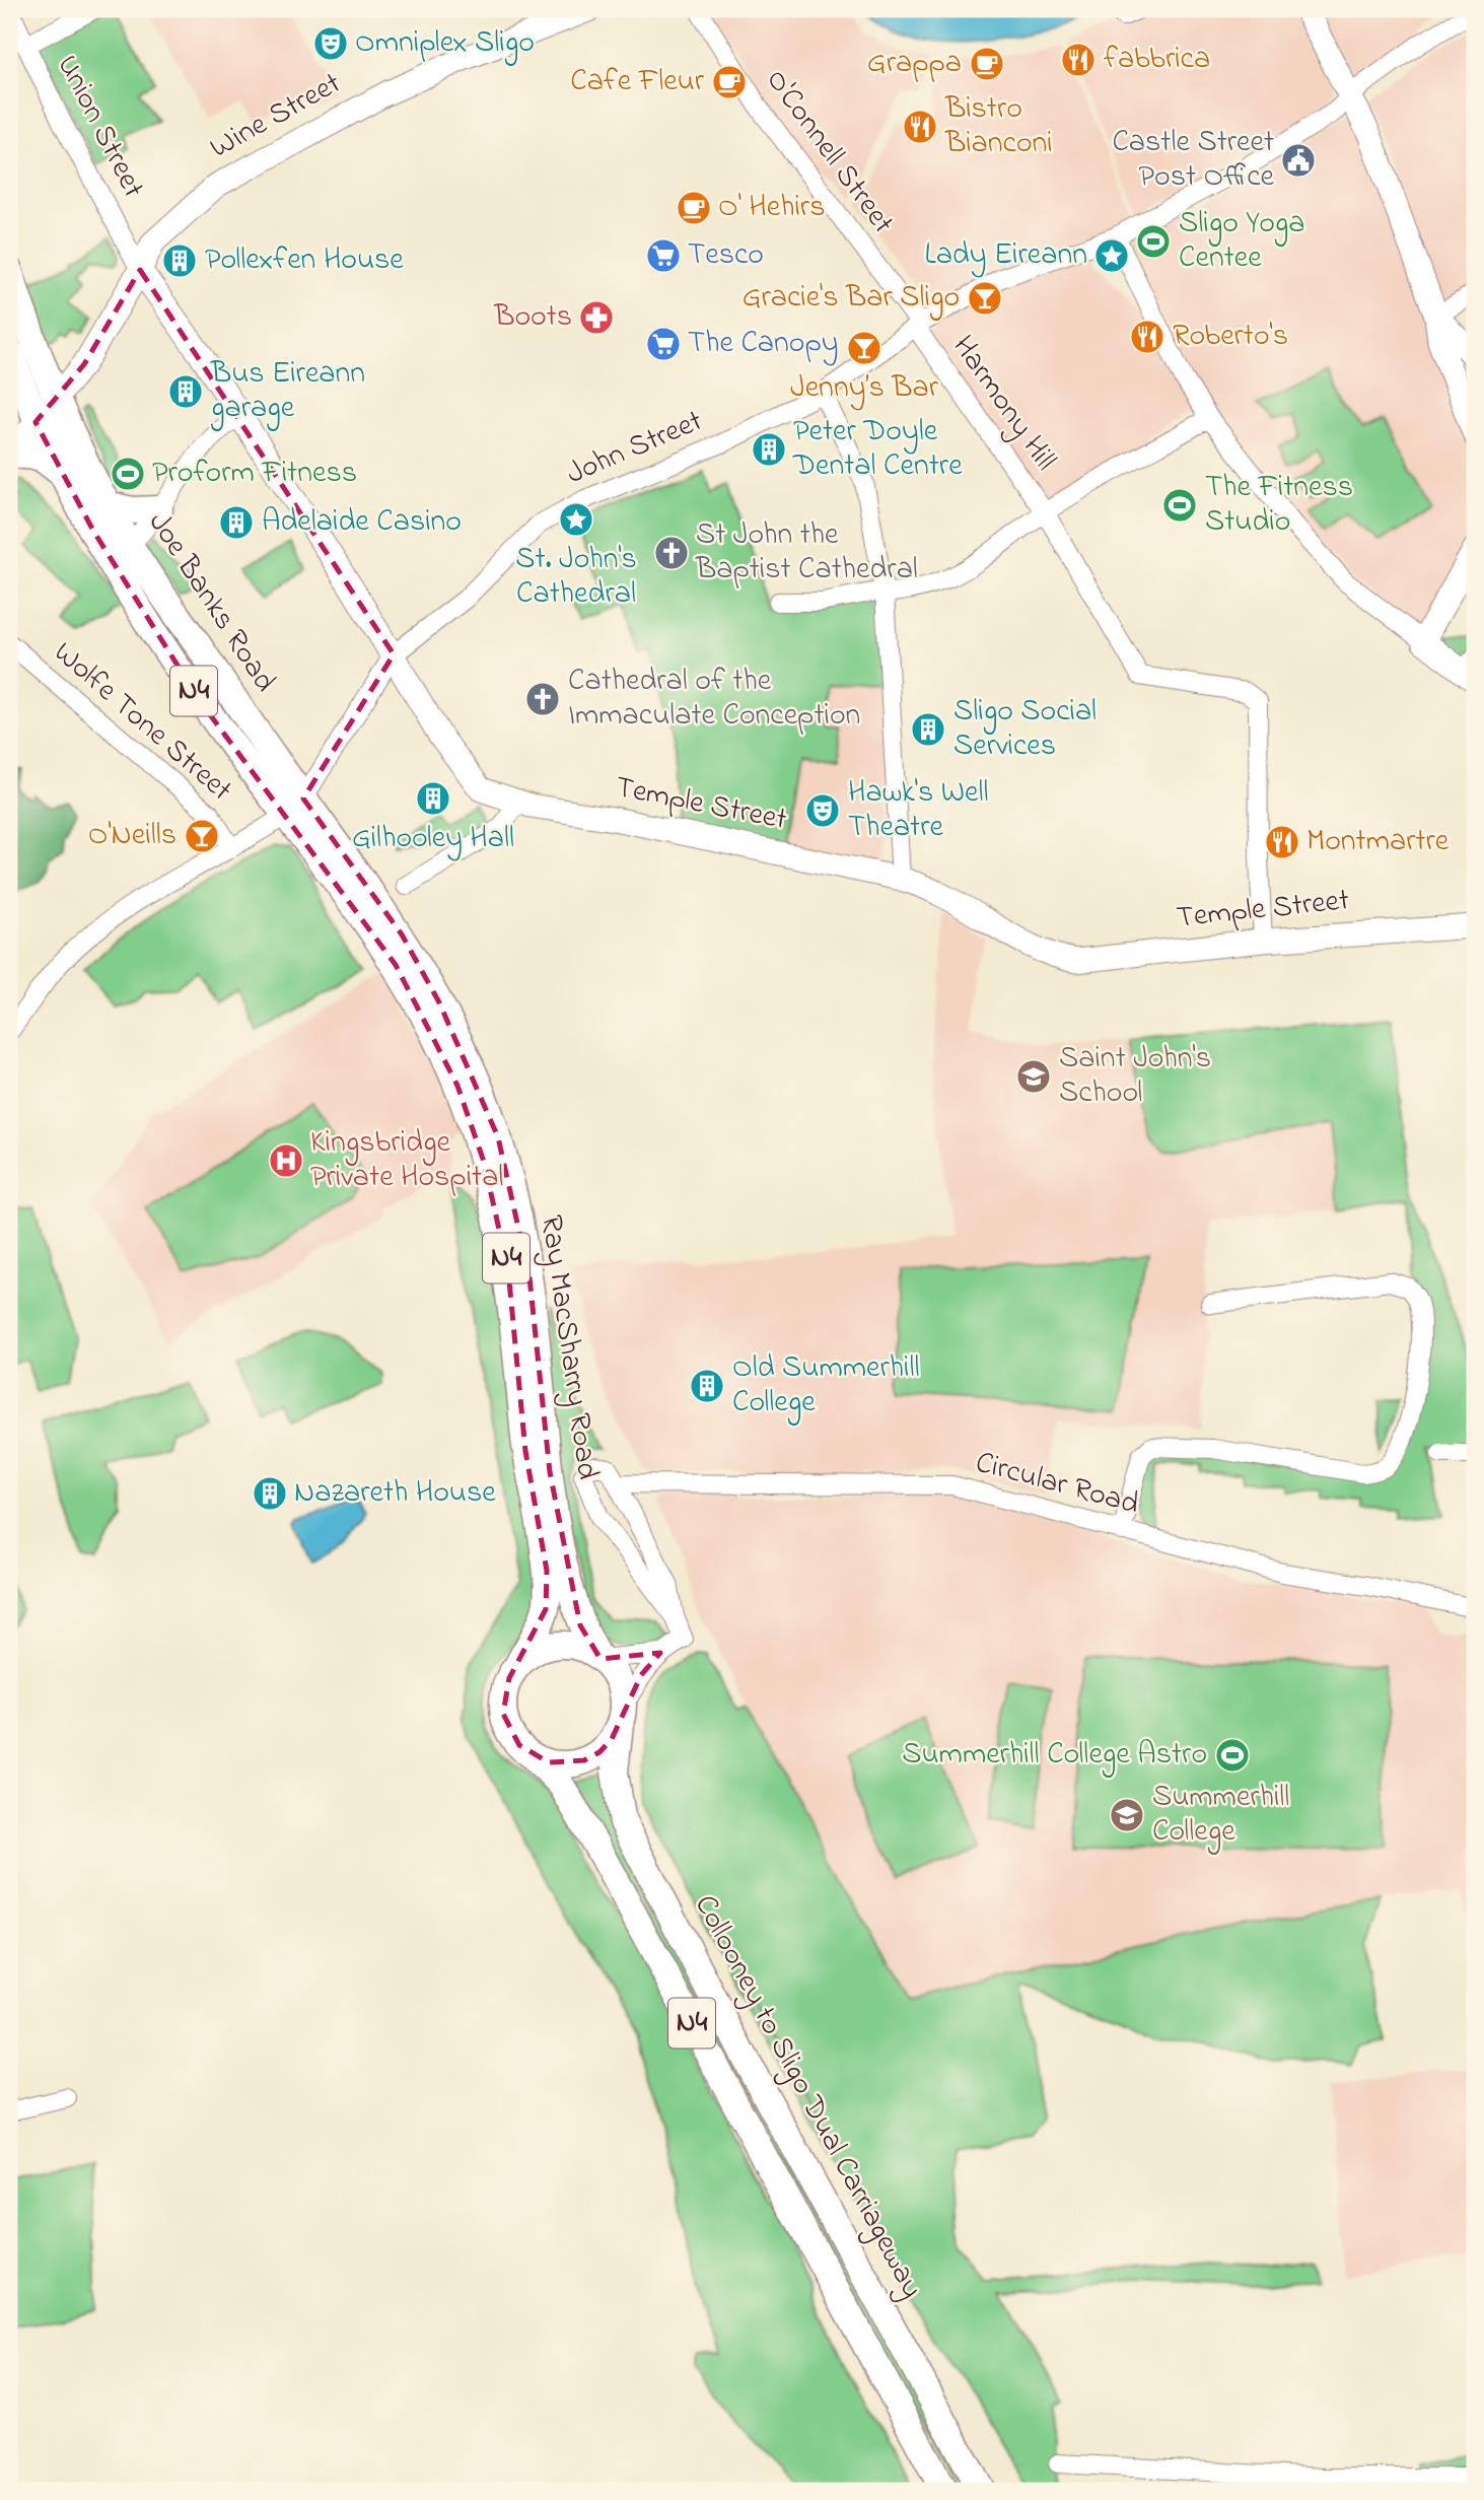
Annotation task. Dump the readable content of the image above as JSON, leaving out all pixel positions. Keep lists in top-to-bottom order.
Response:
{
  "streets": {
    "highway": [
      "Joe Banks Road",
      "N4",
      "Ray MacSharry Road",
      "Collooney to Sligo Dual Carriageway"
    ],
    "main road": ["Wine Street", "Temple Street"],
    "street": [
      "Union Street",
      "O'Connell Street",
      "Harmony Hill",
      "John Street",
      "Wolfe Tone Street",
      "Circular Road"
    ]
  },
  "crossings": [
    ["Wine Street", "Union Street"],
    ["Wine Street", "Joe Banks Road"],
    ["Wine Street", "N4"],
    ["Wine Street", "Temple Street"],
    ["Union Street", "Temple Street"],
    ["O'Connell Street", "Harmony Hill"],
    ["O'Connell Street", "John Street"],
    ["Harmony Hill", "John Street"],
    ["Harmony Hill", "Temple Street"],
    ["John Street", "Temple Street"],
    ["Joe Banks Road", "N4"],
    ["Joe Banks Road", "Ray MacSharry Road"],
    ["N4", "Ray MacSharry Road"],
    ["N4", "Collooney to Sligo Dual Carriageway"],
    ["Ray MacSharry Road", "Collooney to Sligo Dual Carriageway"]
  ],
  "places": {
    "theatre": ["Omniplex Sligo", "Hawk's Well Theatre"],
    "restaurant": [
      "fabbrica",
      "Bistro Bianconi",
      "Roberto's",
      "Montmartre"
    ],
    "cafe": ["Grappa", "Cafe Fleur", "O' Hehirs"],
    "public building": ["Castle Street Post Office"],
    "sports": [
      "Sligo Yoga Centee",
      "Proform Fitness",
      "The Fitness Studio",
      "Summerhill College Astro"
    ],
    "supermarket": ["Tesco", "The Canopy"],
    "place": ["Lady Eireann", "St. John's Cathedral"],
    "building": [
      "Pollexfen House",
      "Bus Eireann garage",
      "Peter Doyle Dental Centre",
      "Adelaide Casino",
      "Sligo Social Services",
      "Gilhooley Hall",
      "Old Summerhill College",
      "Nazareth House"
    ],
    "bar": ["Gracie's Bar Sligo", "Jenny’s Bar", "O'Neills"],
    "pharmacy": ["Boots"],
    "church": ["St John the Baptist Cathedral", "Cathedral of the Immaculate Conception"],
    "school or university": ["Saint John's School", "Summerhill College"],
    "hospital": ["Kingsbridge Private Hospital"]
  }
}
